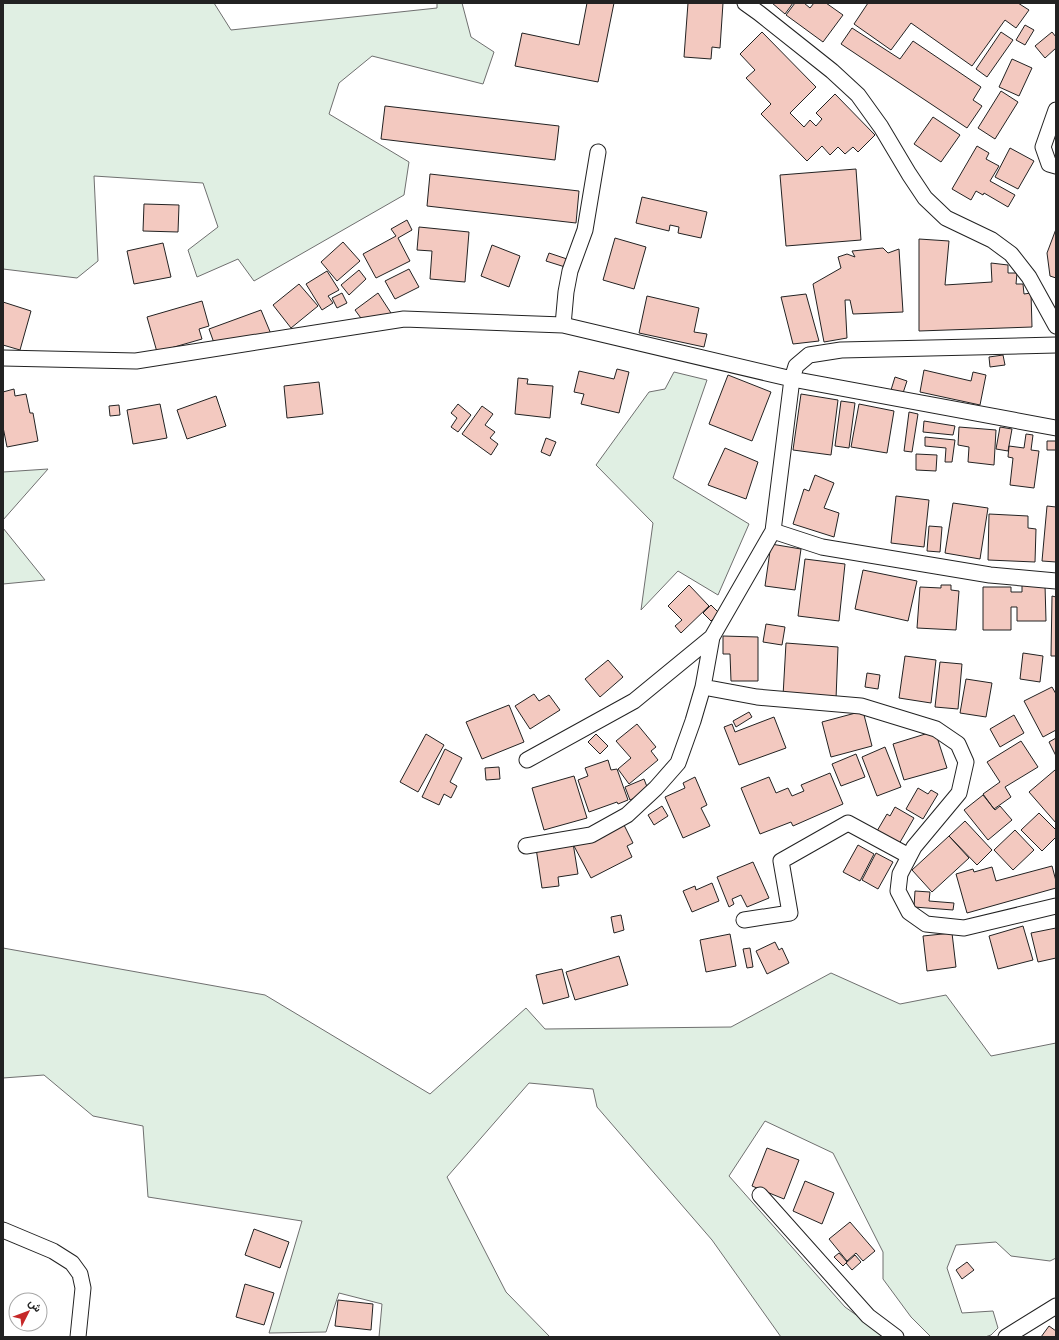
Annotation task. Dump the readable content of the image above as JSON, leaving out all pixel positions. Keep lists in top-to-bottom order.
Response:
{
  "north": "top right"
}
